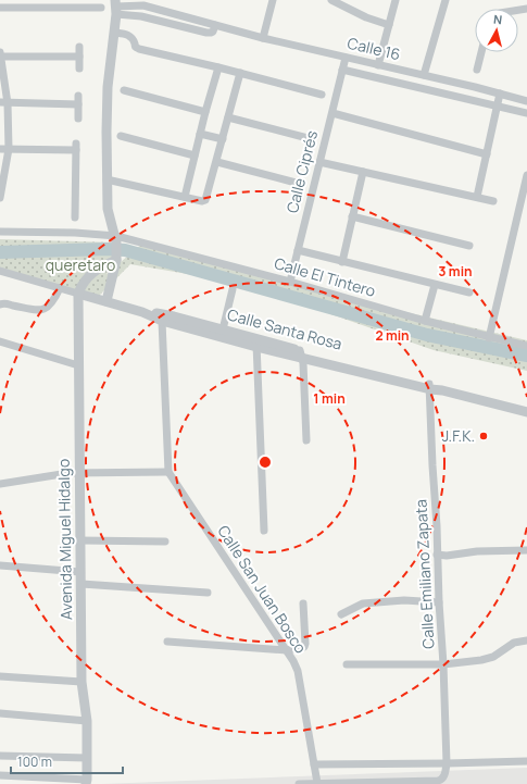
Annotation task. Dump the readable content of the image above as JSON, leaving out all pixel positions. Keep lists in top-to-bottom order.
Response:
{
  "streets": {
    "street": [
      "Calle 16",
      "Calle Ciprés",
      "Calle El Tintero",
      "Calle Santa Rosa",
      "Avenida Miguel Hidalgo",
      "Calle Emiliano Zapata",
      "Calle San Juan Bosco"
    ]
  },
  "crossings": [
    ["Calle 16", "Calle Ciprés"],
    ["Calle Ciprés", "Calle El Tintero"],
    ["Calle Santa Rosa", "Avenida Miguel Hidalgo"],
    ["Calle Santa Rosa", "Calle Emiliano Zapata"]
  ],
  "parks": ["queretaro"],
  "places": ["J.F.K."],
  "scale_bar": "100 m",
  "north": "top",
  "rings": ["3 min", "2 min", "1 min"]
}
